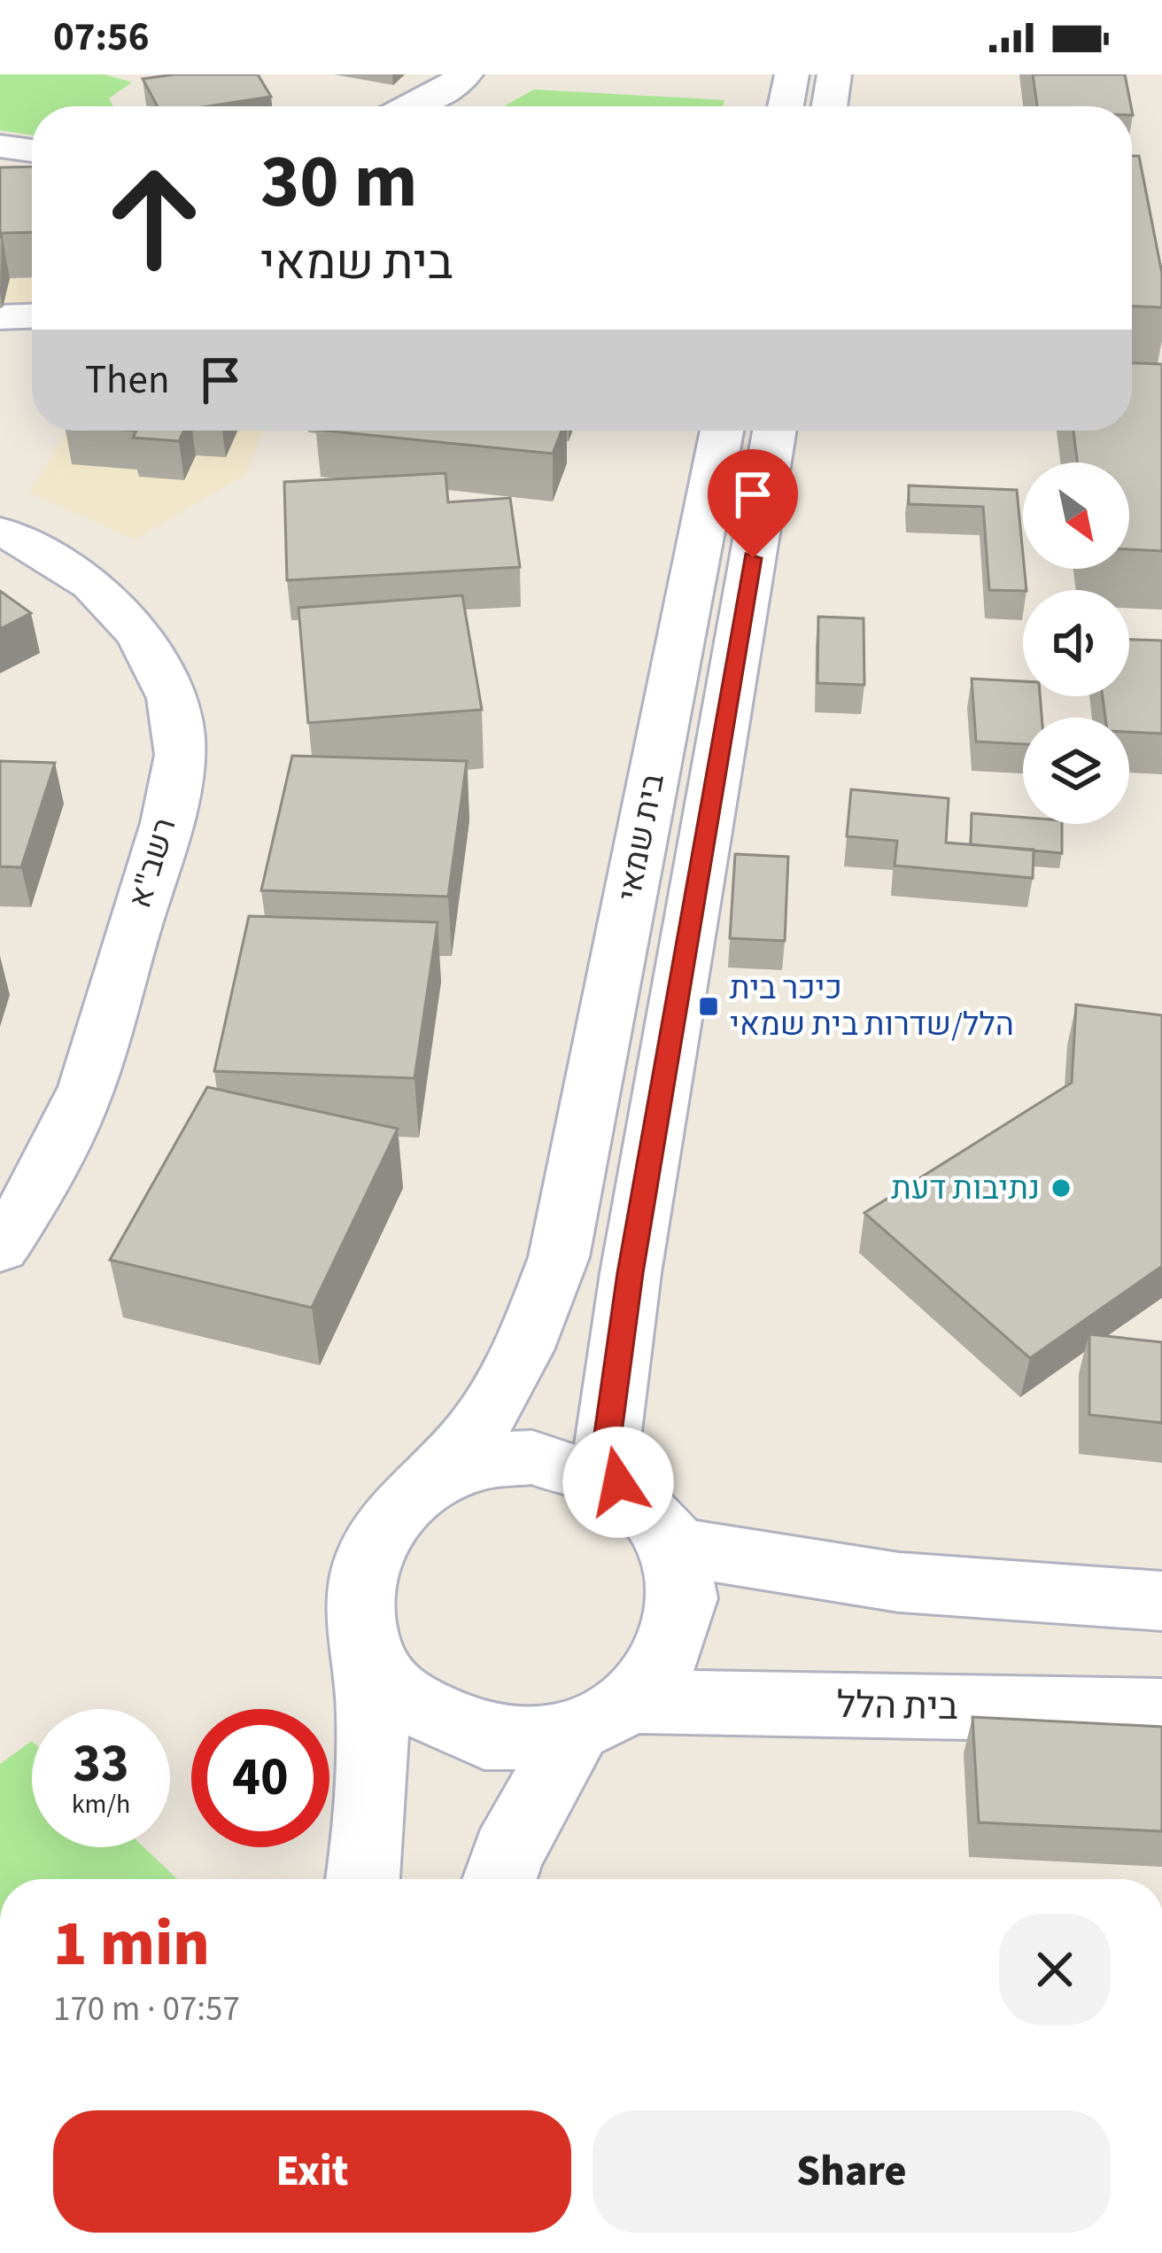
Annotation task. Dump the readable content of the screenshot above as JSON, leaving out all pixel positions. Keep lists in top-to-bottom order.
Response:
{
  "streets": {
    "street": ["בית שמאי", "רשב\"א", "בית הלל"]
  },
  "crossings": [
    ["בית שמאי", "בית הלל"]
  ],
  "places": {
    "transit": ["כיכר בית הלל/שדרות בית שמאי"],
    "other": ["נתיבות דעת"]
  },
  "north": "bottom right",
  "page": {
    "status": "07:56",
    "turn": ["30 m", "בית שמאי"],
    "then": "Then",
    "speed": "33 km/h",
    "limit": "40",
    "heading": ["1 min", "170 m · 07:57"],
    "buttons": ["Exit", "Share"]
  }
}
